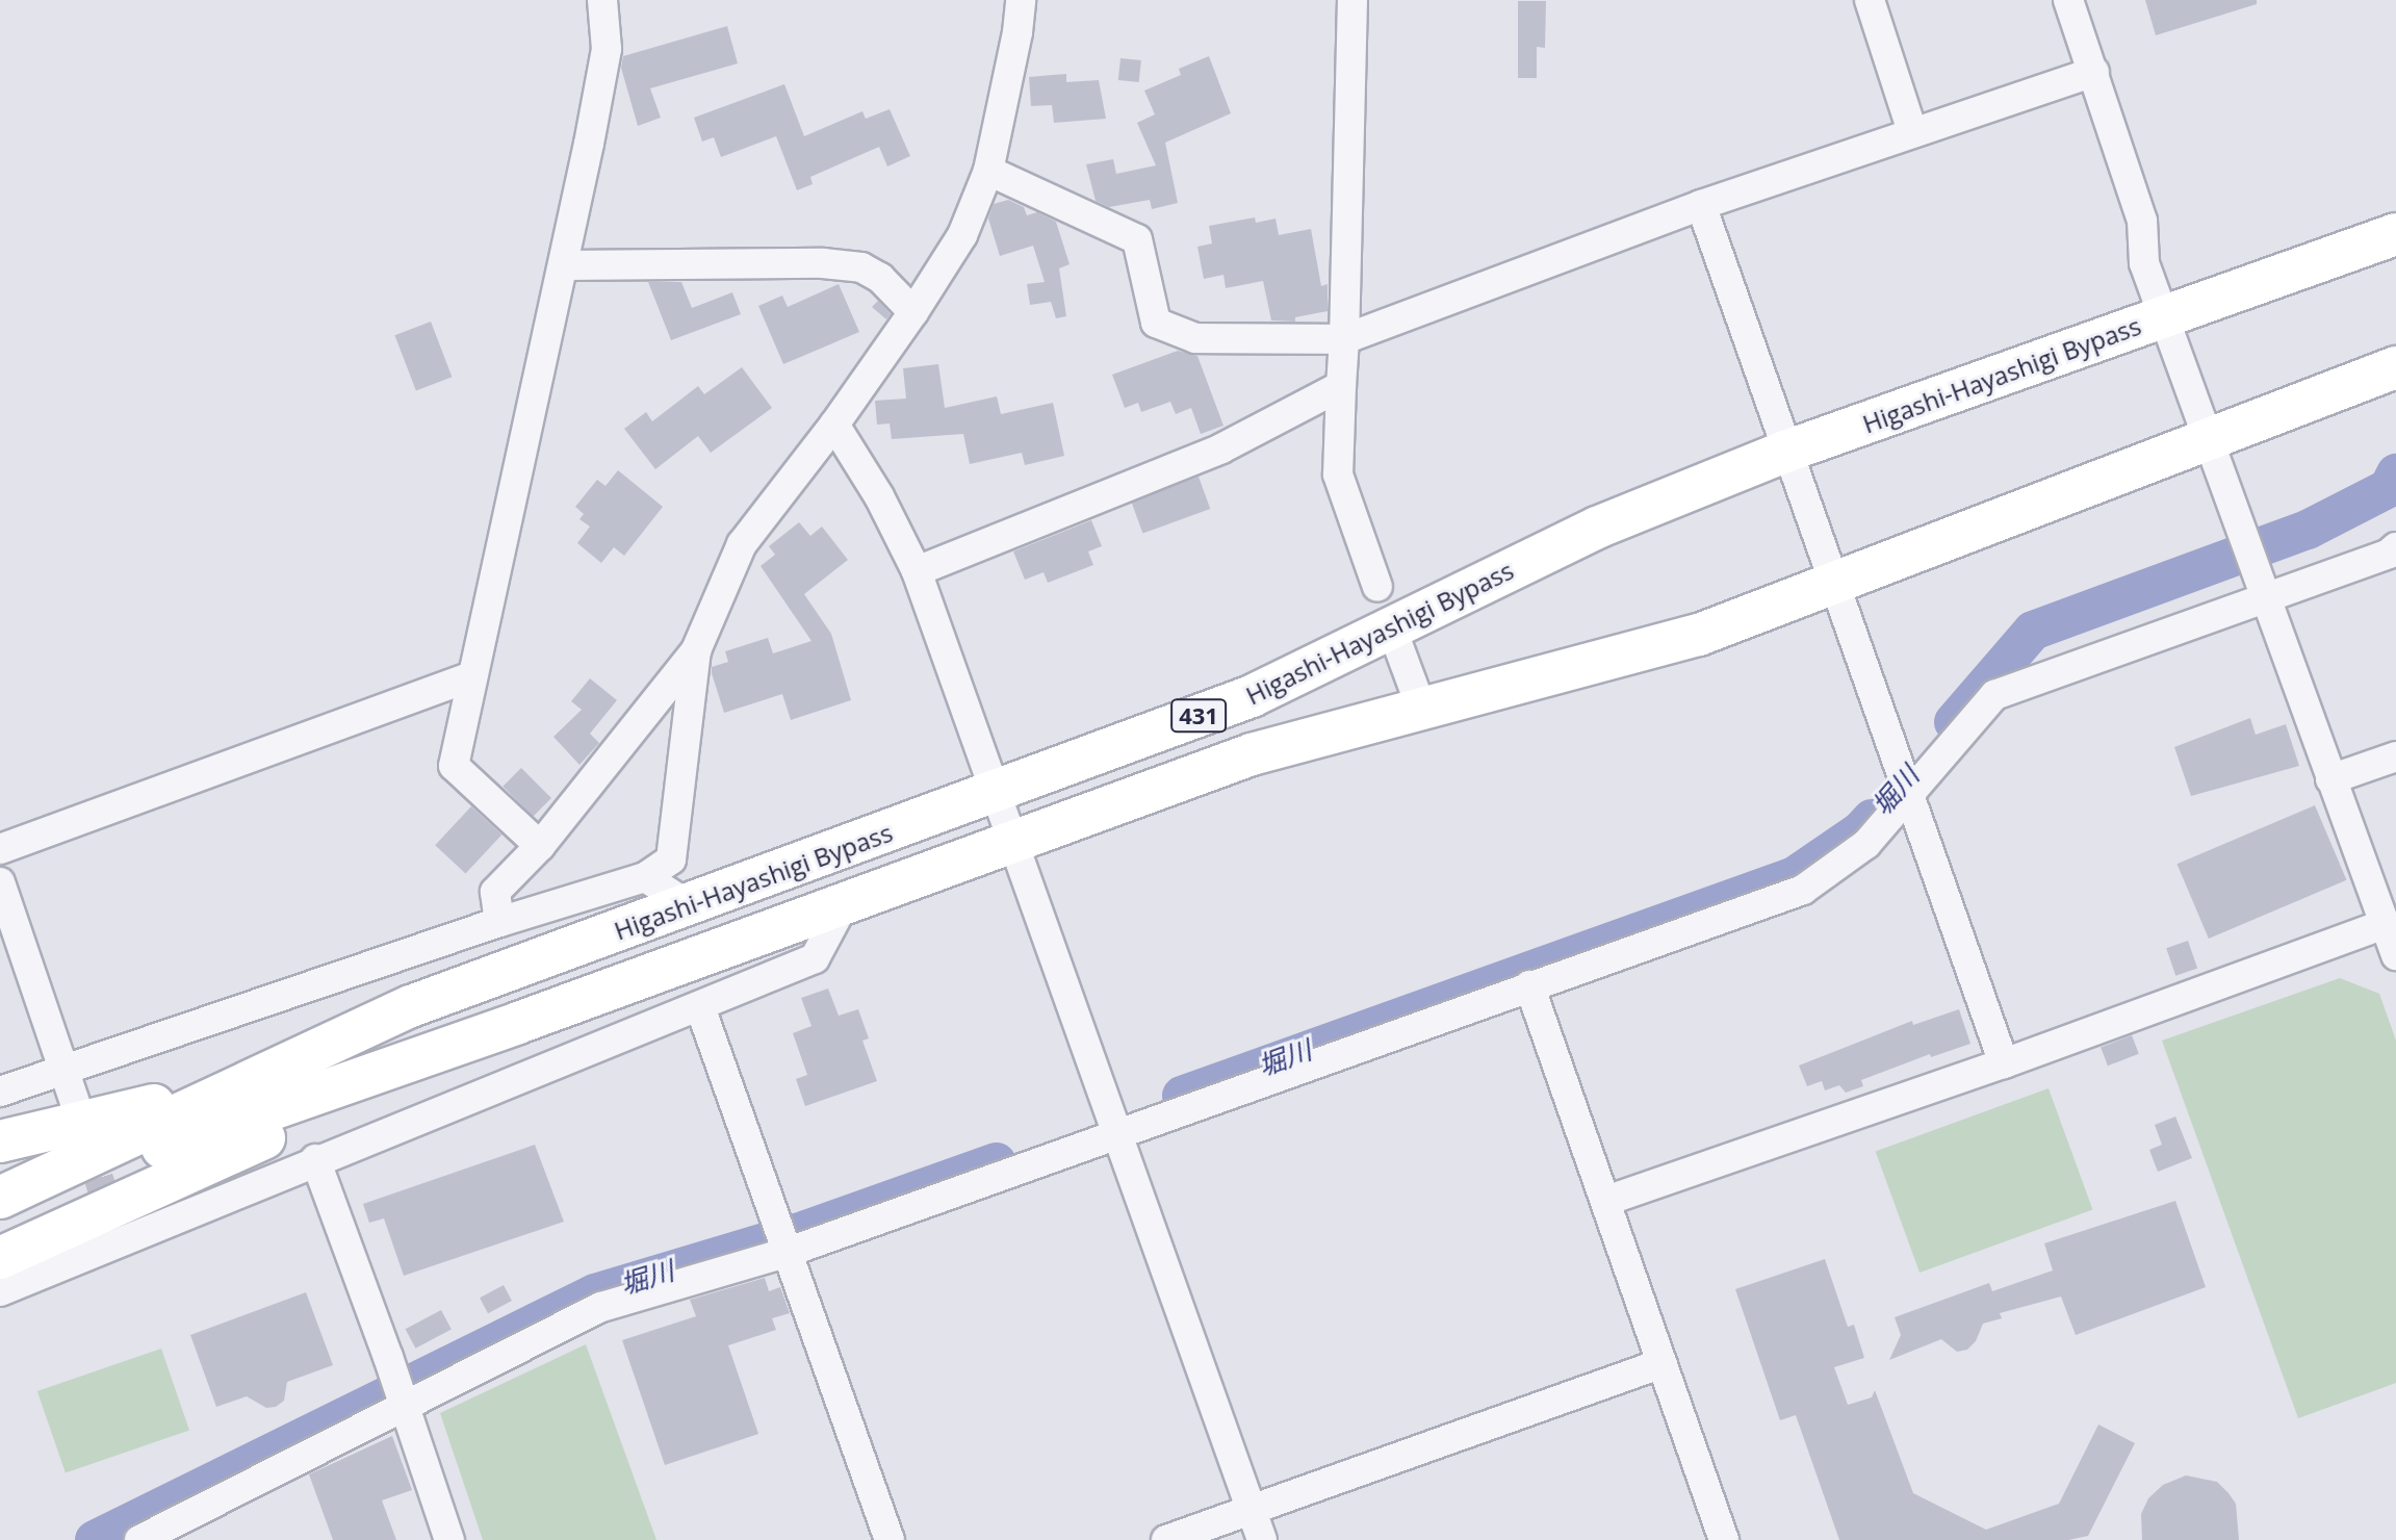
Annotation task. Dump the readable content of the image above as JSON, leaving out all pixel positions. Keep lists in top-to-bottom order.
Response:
{
  "streets": {
    "highway": ["Higashi-Hayashigi Bypass", "431"]
  },
  "water": ["堀川"]
}
